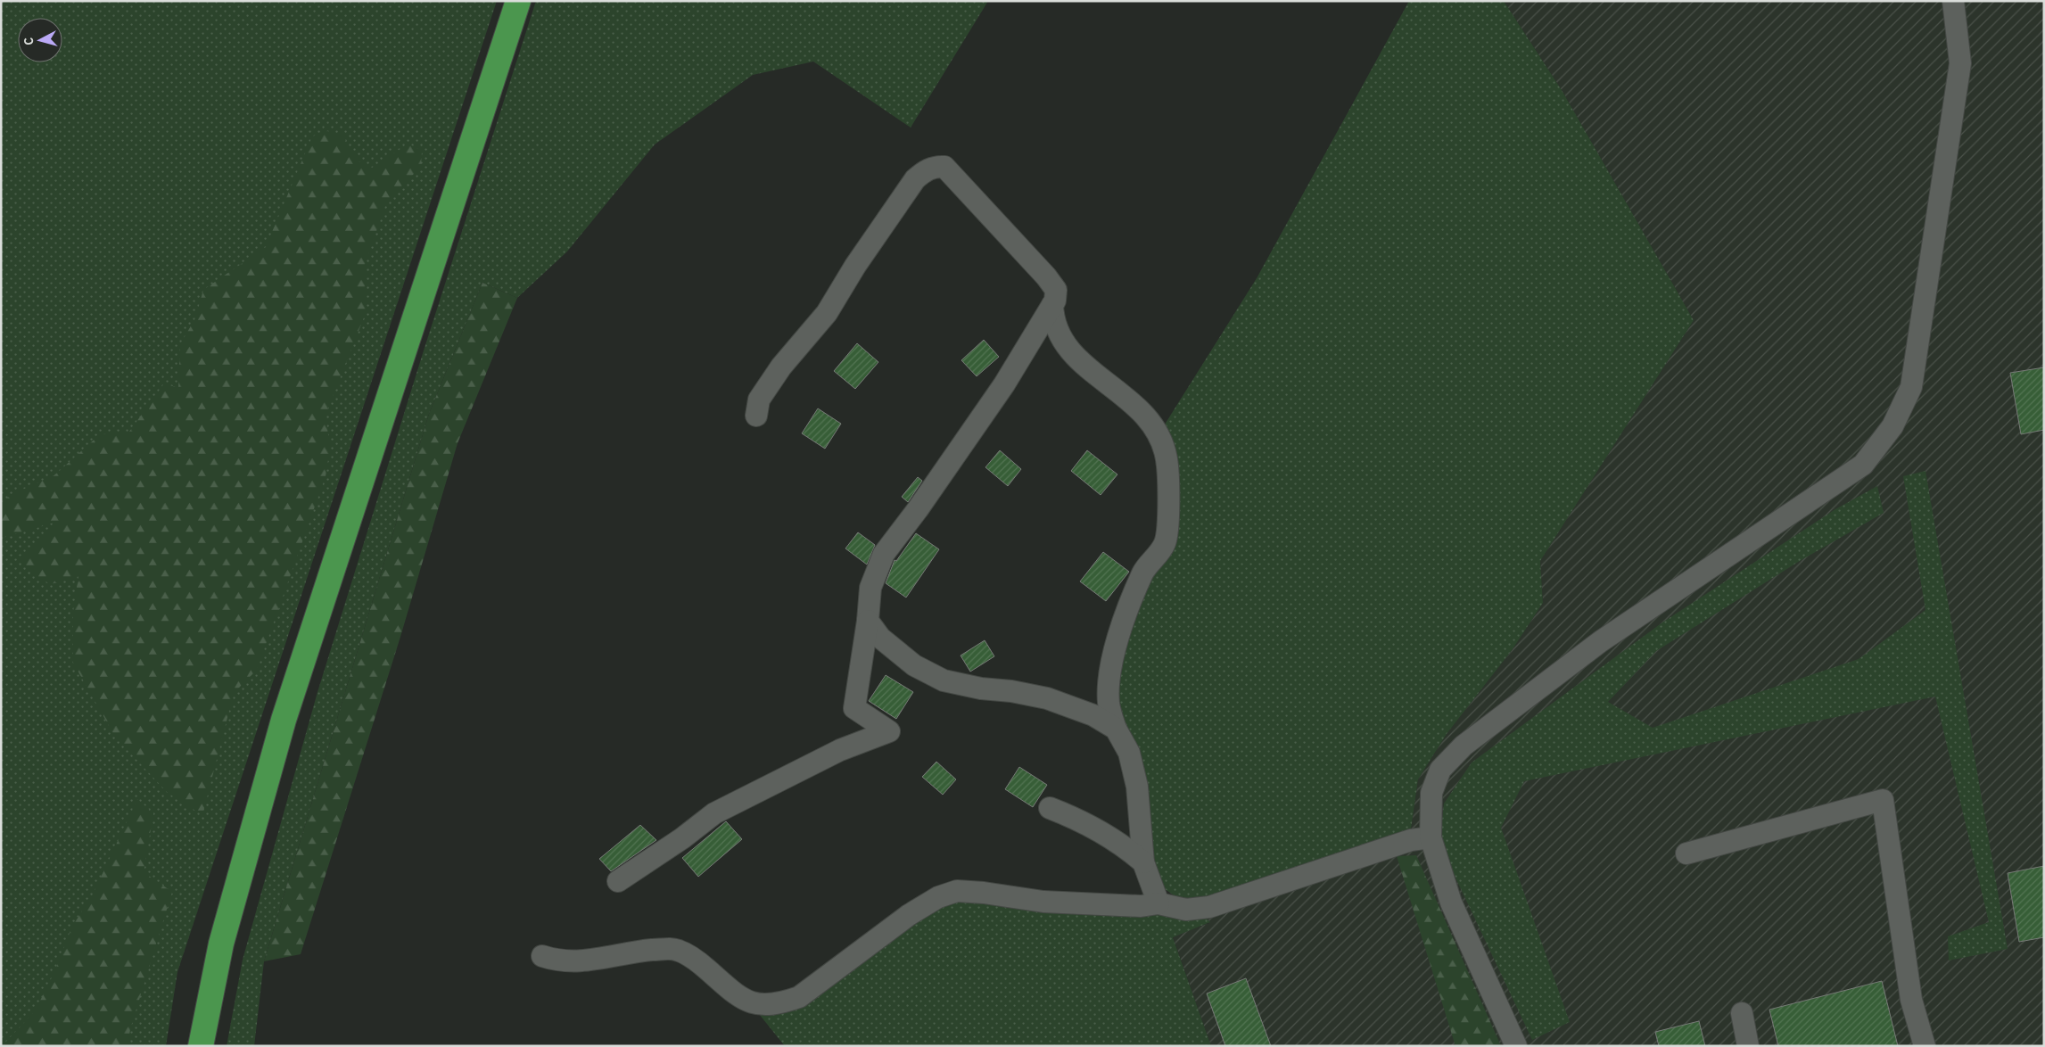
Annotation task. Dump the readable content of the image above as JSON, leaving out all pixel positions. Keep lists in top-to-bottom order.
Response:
{
  "north": "left"
}
